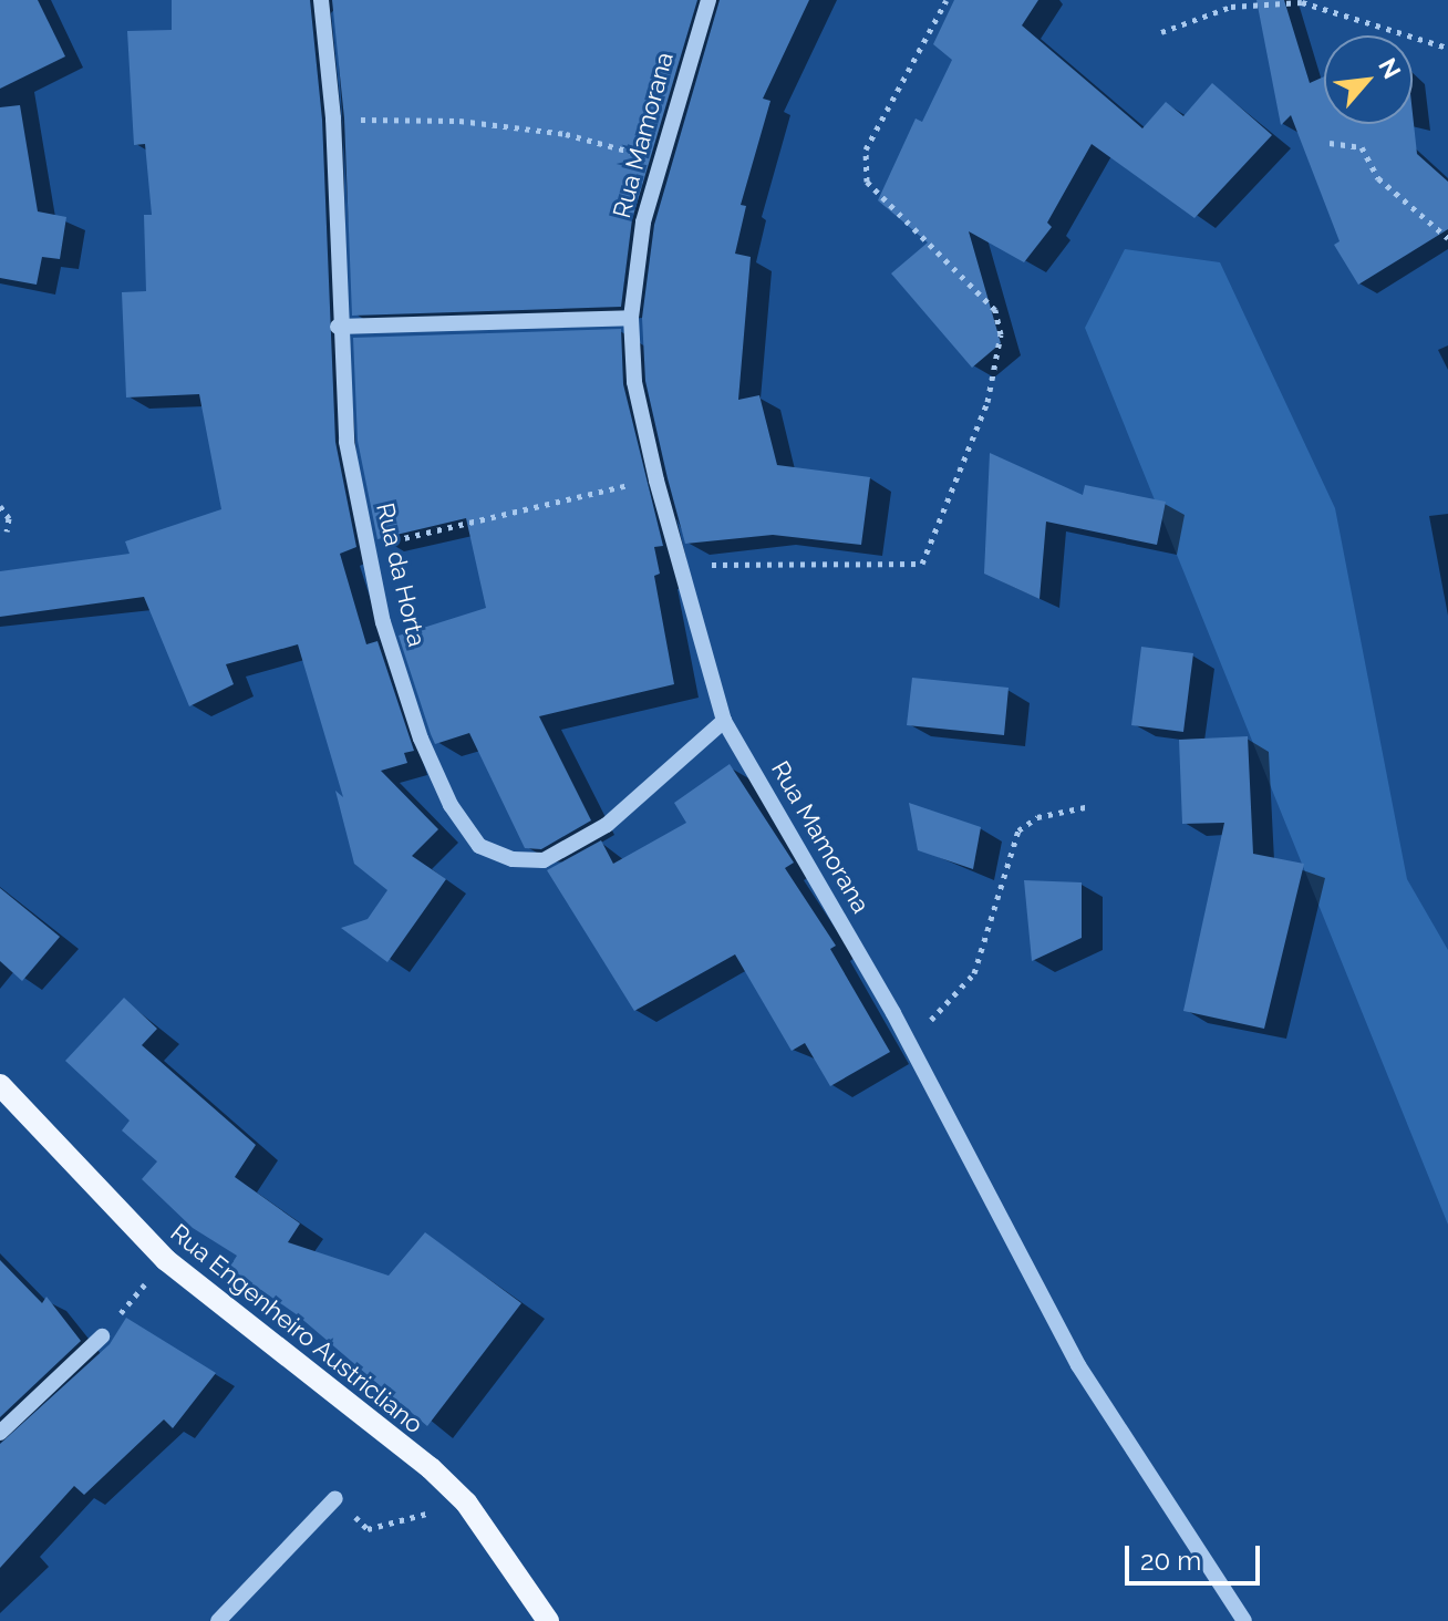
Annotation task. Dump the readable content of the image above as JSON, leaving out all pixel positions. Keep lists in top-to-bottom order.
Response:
{
  "streets": {
    "main road": ["Rua Engenheiro Austricliano"],
    "street": ["Rua Mamorana", "Rua da Horta"]
  },
  "crossings": [
    ["Rua Mamorana", "Rua da Horta"]
  ],
  "scale_bar": "20 m",
  "north": "top right"
}
